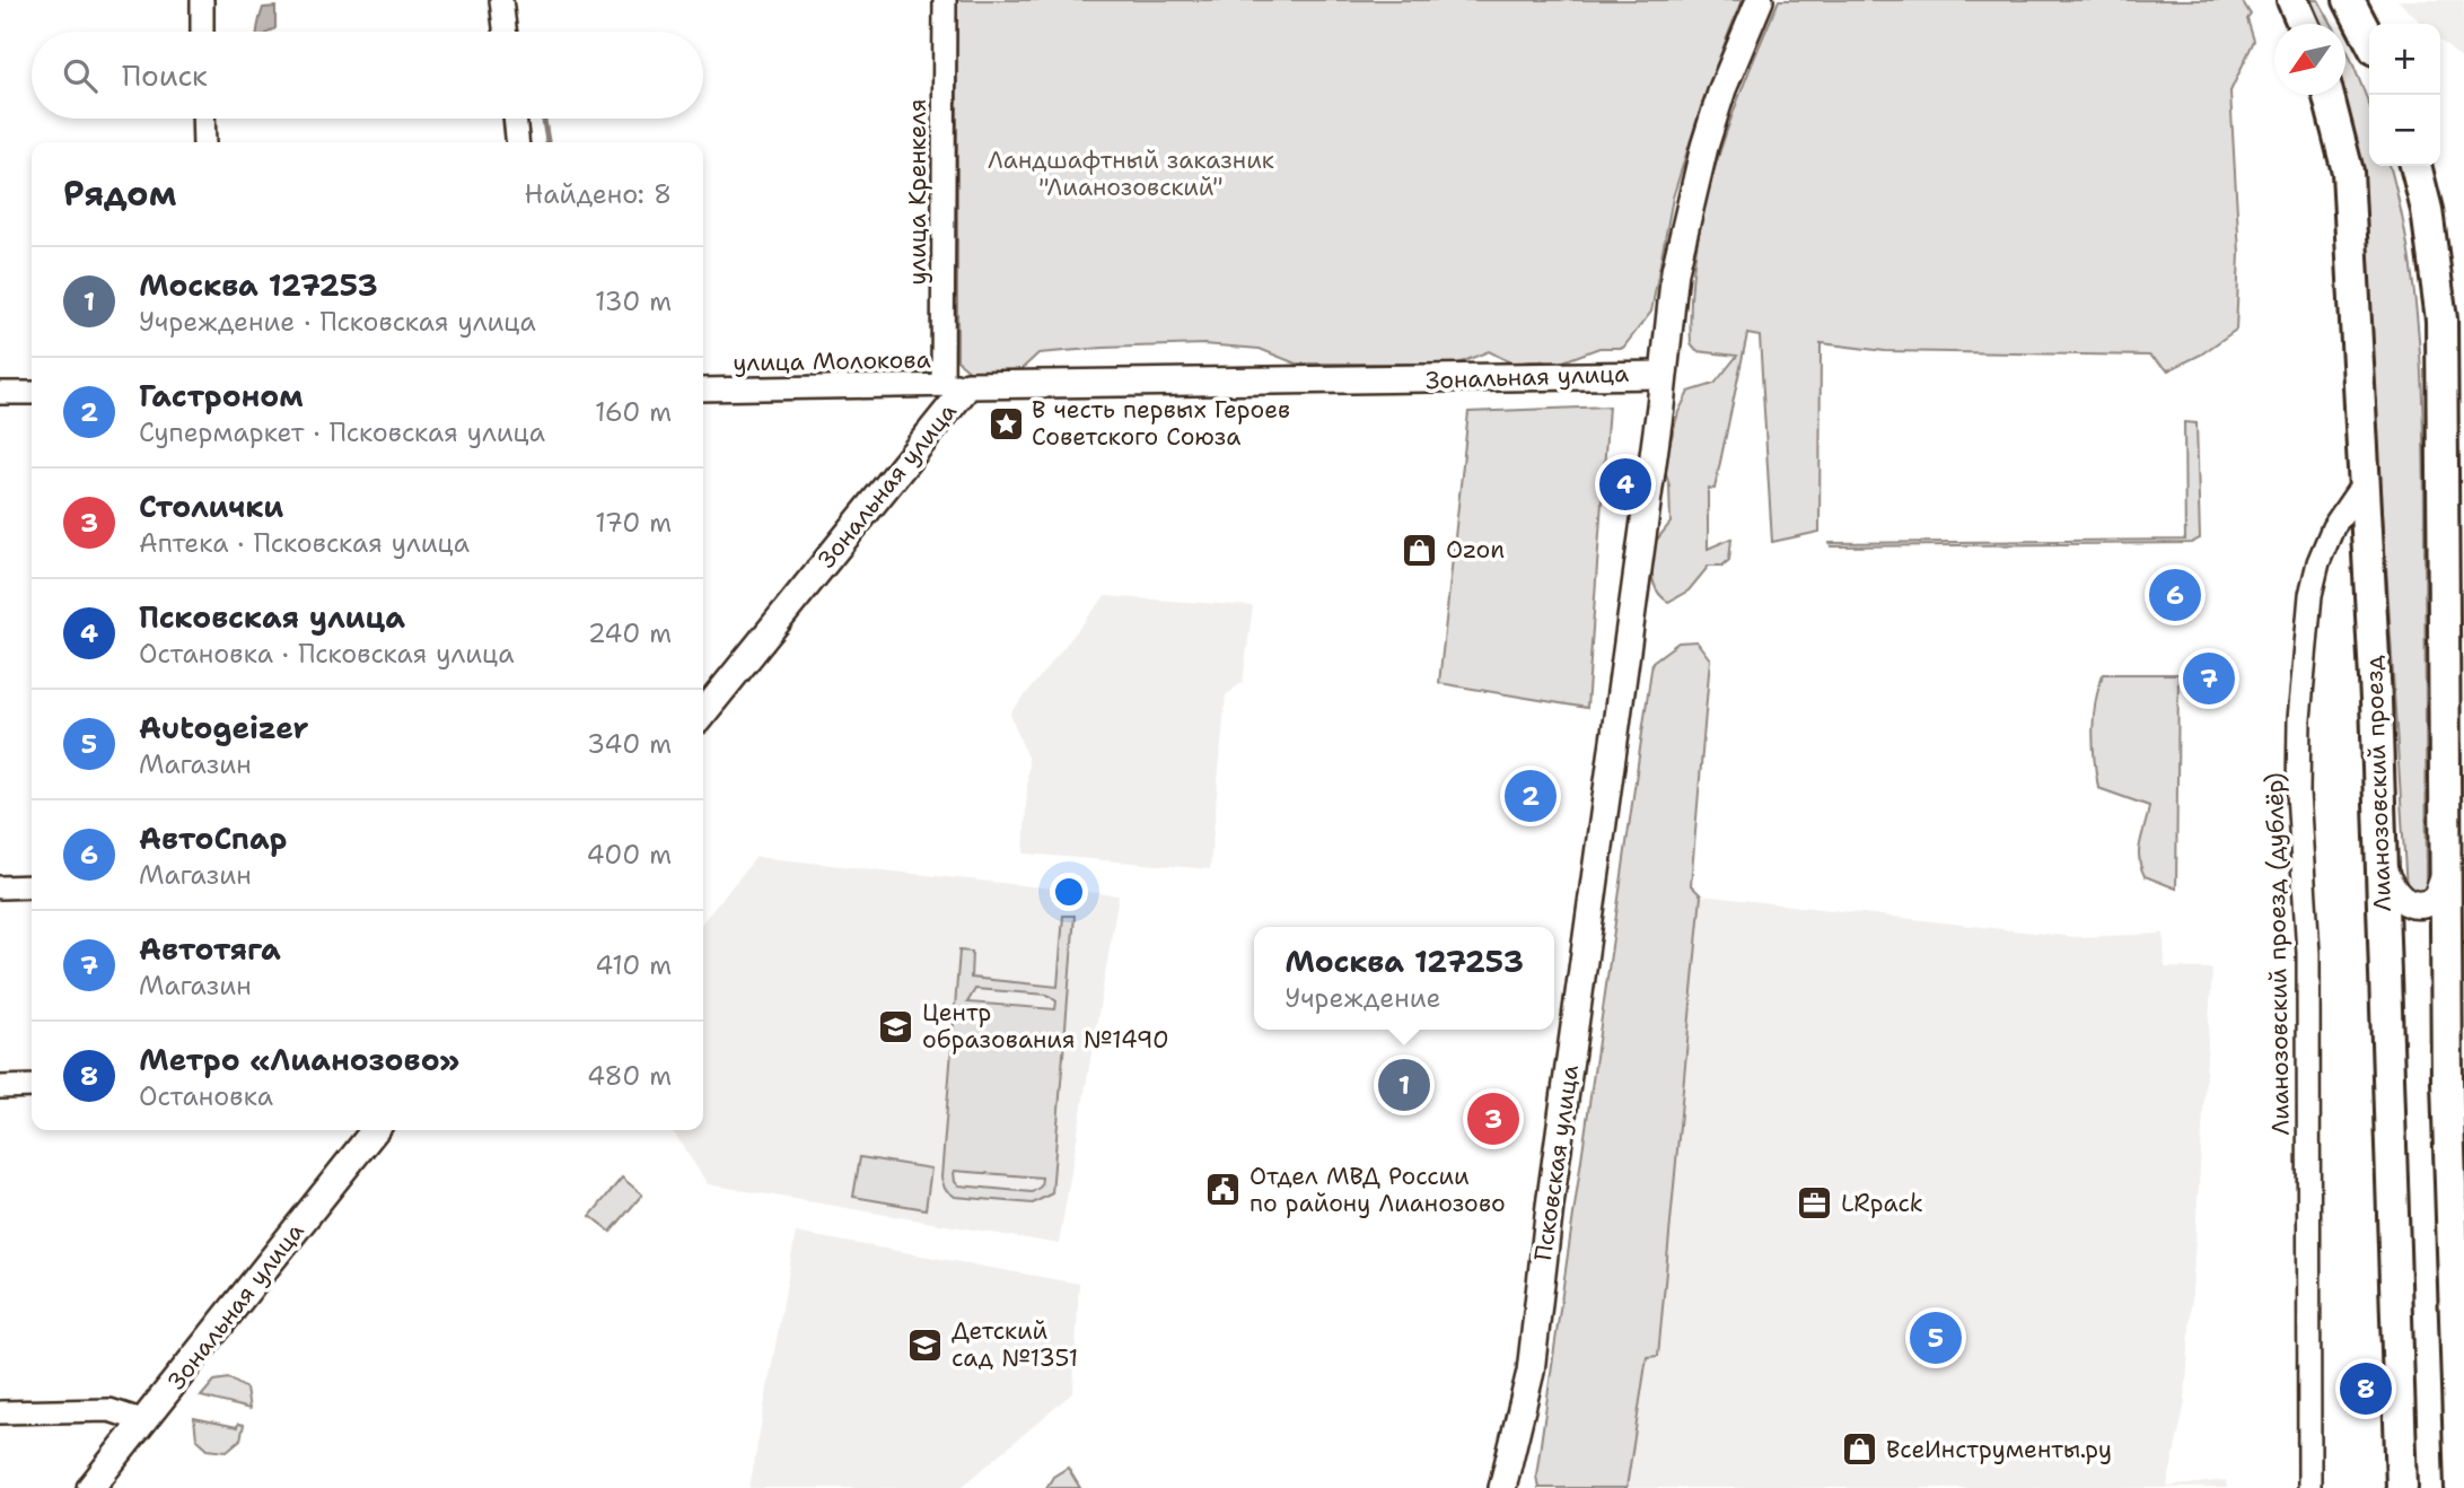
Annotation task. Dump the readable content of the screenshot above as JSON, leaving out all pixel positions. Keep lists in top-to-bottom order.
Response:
{
  "streets": {
    "main road": ["Лианозовский проезд"],
    "street": [
      "улица Кренкеля",
      "улица Молокова",
      "Зональная улица",
      "Лианозовский проезд (дублёр)",
      "Псковская улица"
    ]
  },
  "crossings": [
    ["улица Кренкеля", "улица Молокова"],
    ["улица Кренкеля", "Зональная улица"],
    ["улица Молокова", "Зональная улица"],
    ["Зональная улица", "Псковская улица"],
    ["Лианозовский проезд", "Лианозовский проезд (дублёр)"]
  ],
  "parks": ["Ландшафтный заказник \"Лианозовский\""],
  "places": {
    "place": ["В честь первых Героев Советского Союза"],
    "shop": ["Ozon", "ВсеИнструменты.ру"],
    "school or university": ["Центр образования №1490", "Детский сад №1351"],
    "public building": ["Отдел МВД России по району Лианозово"],
    "office": ["LRpack"]
  },
  "north": "bottom left",
  "page": {
    "map_buttons": ["+", "−"],
    "search": "Поиск",
    "heading": ["Рядом", "Найдено: 8"],
    "list": [
      {
        "mark": "1",
        "name": "Москва 127253",
        "note": "Учреждение · Псковская улица",
        "value": "130 m"
      },
      {
        "mark": "2",
        "name": "Гастроном",
        "note": "Супермаркет · Псковская улица",
        "value": "160 m"
      },
      {
        "mark": "3",
        "name": "Столички",
        "note": "Аптека · Псковская улица",
        "value": "170 m"
      },
      {
        "mark": "4",
        "name": "Псковская улица",
        "note": "Остановка · Псковская улица",
        "value": "240 m"
      },
      {
        "mark": "5",
        "name": "Autogeizer",
        "note": "Магазин",
        "value": "340 m"
      },
      {
        "mark": "6",
        "name": "АвтоСпар",
        "note": "Магазин",
        "value": "400 m"
      },
      {
        "mark": "7",
        "name": "Автотяга",
        "note": "Магазин",
        "value": "410 m"
      },
      {
        "mark": "8",
        "name": "Метро «Лианозово»",
        "note": "Остановка",
        "value": "480 m"
      }
    ],
    "pins": [
      "4",
      "6",
      "7",
      "2",
      "1",
      "3",
      "5",
      "8"
    ],
    "popup": ["Москва 127253", "Учреждение"]
  }
}
